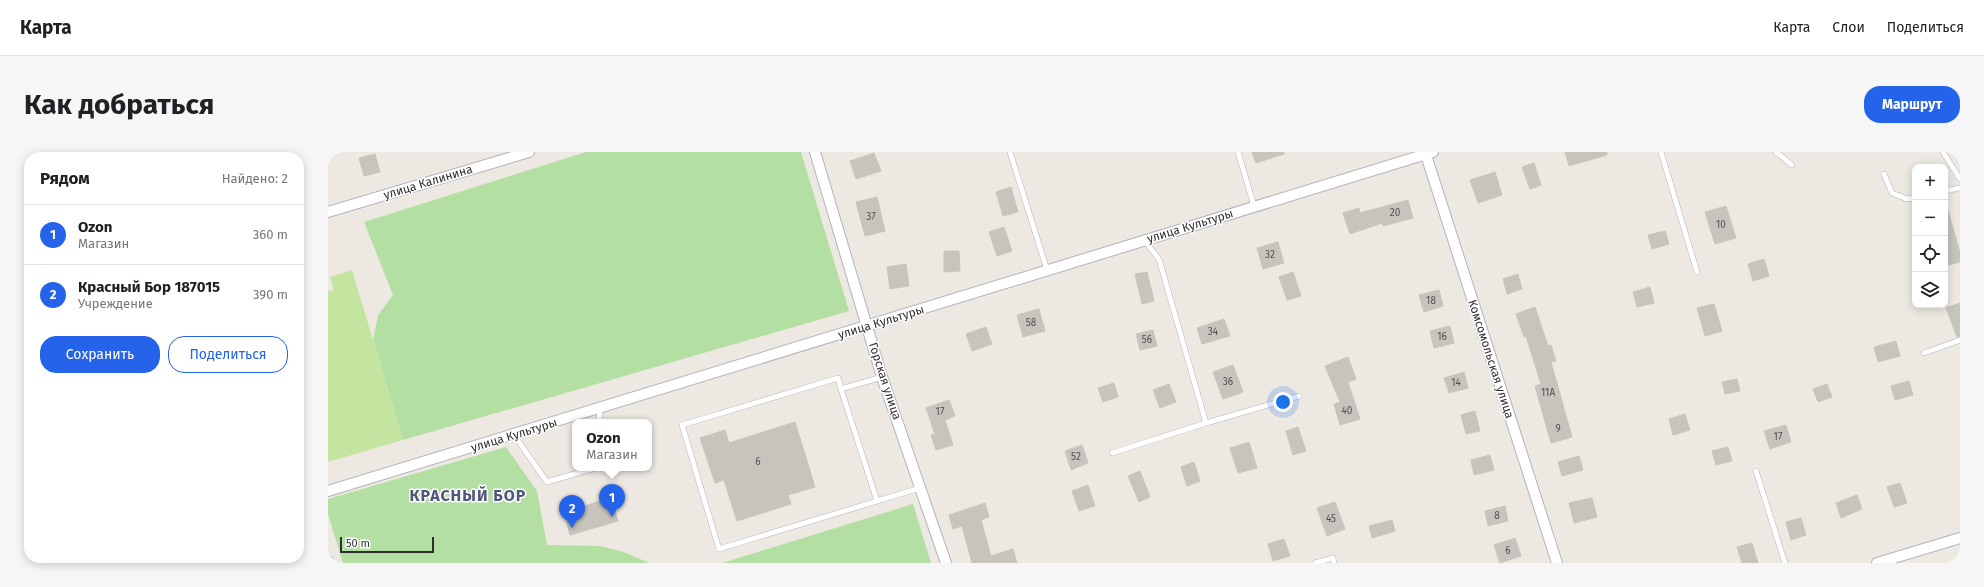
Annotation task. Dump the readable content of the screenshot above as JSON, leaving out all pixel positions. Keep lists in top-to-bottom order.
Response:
{
  "streets": {
    "street": [
      "улица Калинина",
      "улица Культуры",
      "Комсомольская улица",
      "Горская улица"
    ]
  },
  "crossings": [
    ["улица Культуры", "Комсомольская улица"],
    ["улица Культуры", "Горская улица"]
  ],
  "districts": ["КРАСНЫЙ БОР"],
  "house_numbers": [
    "20",
    "37",
    "10",
    "32",
    "18",
    "58",
    "34",
    "16",
    "56",
    "36",
    "14",
    "11А",
    "40",
    "17",
    "9",
    "17",
    "52",
    "6",
    "8",
    "45",
    "6"
  ],
  "scale_bar": "50 m",
  "page": {
    "header": "Карта",
    "nav": ["Карта", "Слои", "Поделиться"],
    "buttons": [
      "Маршрут",
      ["Сохранить", "Поделиться"]
    ],
    "title": "Как добраться",
    "heading": ["Рядом", "Найдено: 2"],
    "map_buttons": ["+", "−"],
    "list": [
      {
        "mark": "1",
        "name": "Ozon",
        "note": "Магазин",
        "value": "360 m"
      },
      {
        "mark": "2",
        "name": "Красный Бор 187015",
        "note": "Учреждение",
        "value": "390 m"
      }
    ],
    "popup": ["Ozon", "Магазин"],
    "pins": ["1", "2"],
    "scale": "50 m"
  }
}
